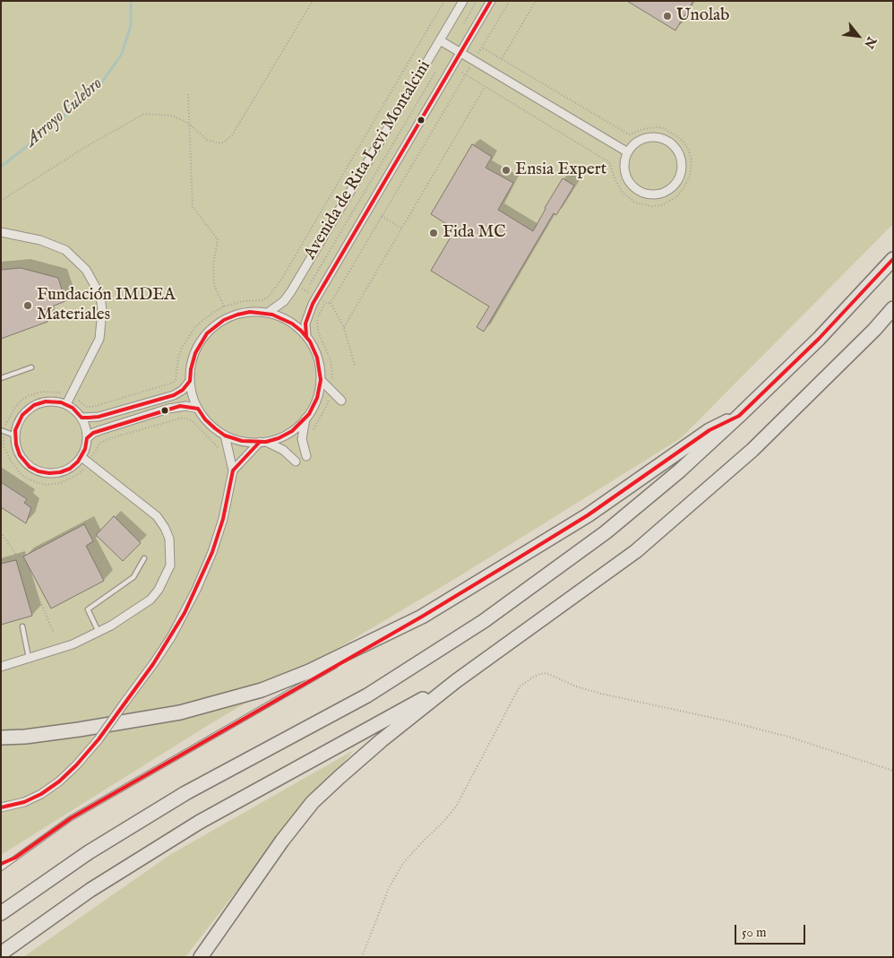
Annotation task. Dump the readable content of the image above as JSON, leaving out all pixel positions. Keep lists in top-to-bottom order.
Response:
{
  "streets": {
    "street": ["Avenida de Rita Levi Montalcini"]
  },
  "water": ["Arroyo Culebro"],
  "places": [
    "Unolab",
    "Ensia Expert",
    "Fida MC",
    "Fundación IMDEA Materiales"
  ],
  "scale_bar": "50 m",
  "north": "bottom right"
}
